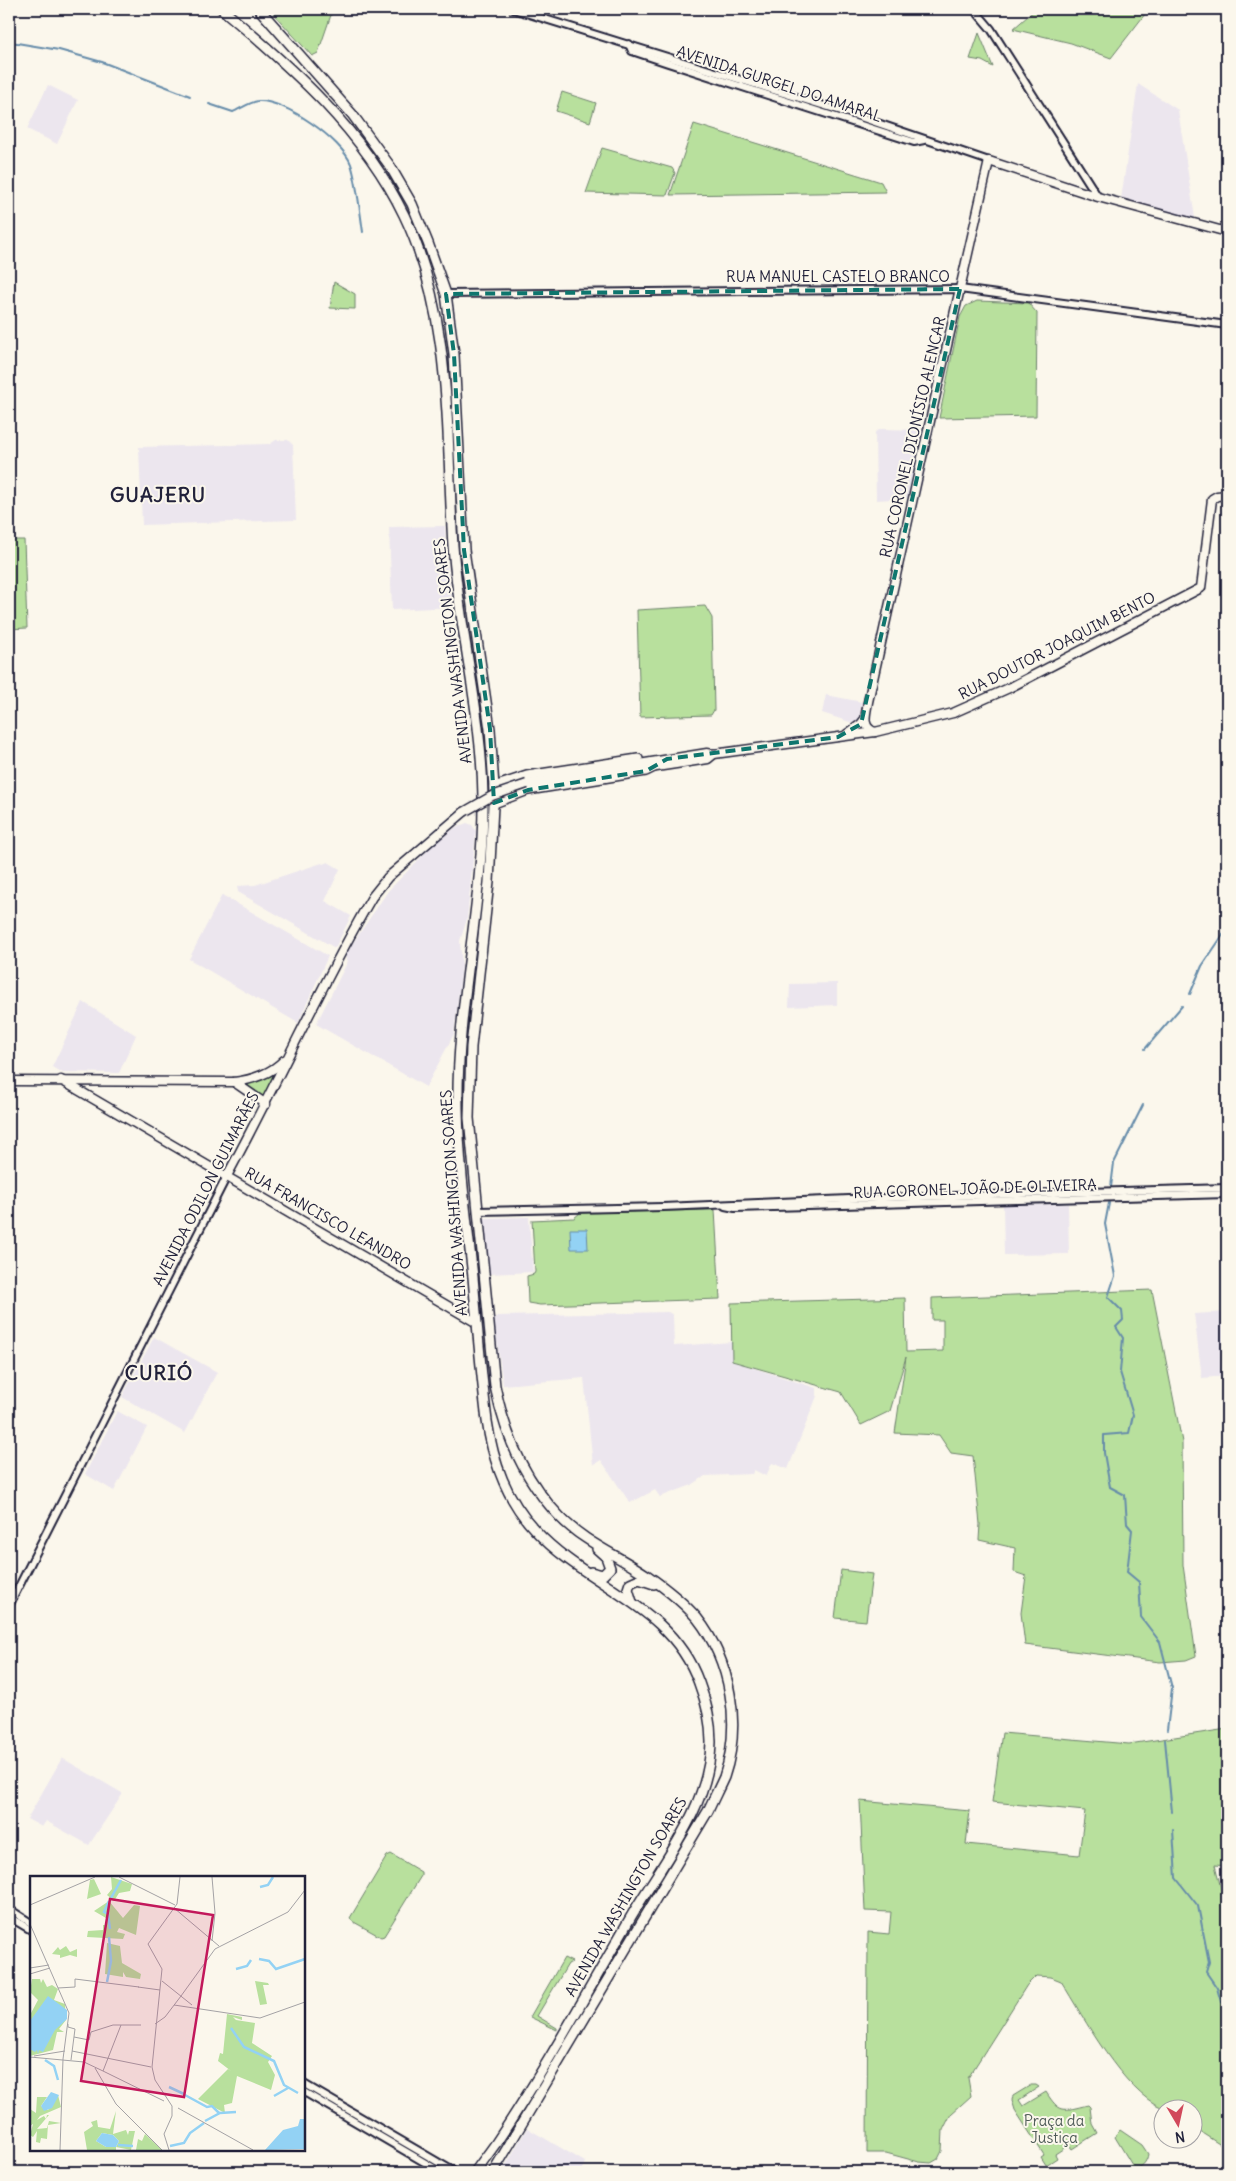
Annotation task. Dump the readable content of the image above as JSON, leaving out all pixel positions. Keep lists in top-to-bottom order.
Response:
{
  "streets": {
    "highway": ["AVENIDA WASHINGTON SOARES"],
    "main road": [
      "AVENIDA GURGEL DO AMARAL",
      "RUA CORONEL DIONÍSIO ALENCAR",
      "RUA DOUTOR JOAQUIM BENTO",
      "AVENIDA ODILON GUIMARÃES",
      "RUA FRANCISCO LEANDRO"
    ],
    "street": ["RUA MANUEL CASTELO BRANCO", "RUA CORONEL JOÃO DE OLIVEIRA"]
  },
  "crossings": [
    ["AVENIDA GURGEL DO AMARAL", "RUA CORONEL DIONÍSIO ALENCAR"],
    ["RUA MANUEL CASTELO BRANCO", "RUA CORONEL DIONÍSIO ALENCAR"],
    ["RUA MANUEL CASTELO BRANCO", "AVENIDA WASHINGTON SOARES"],
    ["RUA DOUTOR JOAQUIM BENTO", "AVENIDA ODILON GUIMARÃES"],
    ["AVENIDA WASHINGTON SOARES", "RUA CORONEL JOÃO DE OLIVEIRA"],
    ["AVENIDA WASHINGTON SOARES", "RUA FRANCISCO LEANDRO"],
    ["AVENIDA ODILON GUIMARÃES", "RUA FRANCISCO LEANDRO"]
  ],
  "districts": ["GUAJERU", "CURIÓ"],
  "parks": ["Praça da Justiça"],
  "north": "bottom"
}
